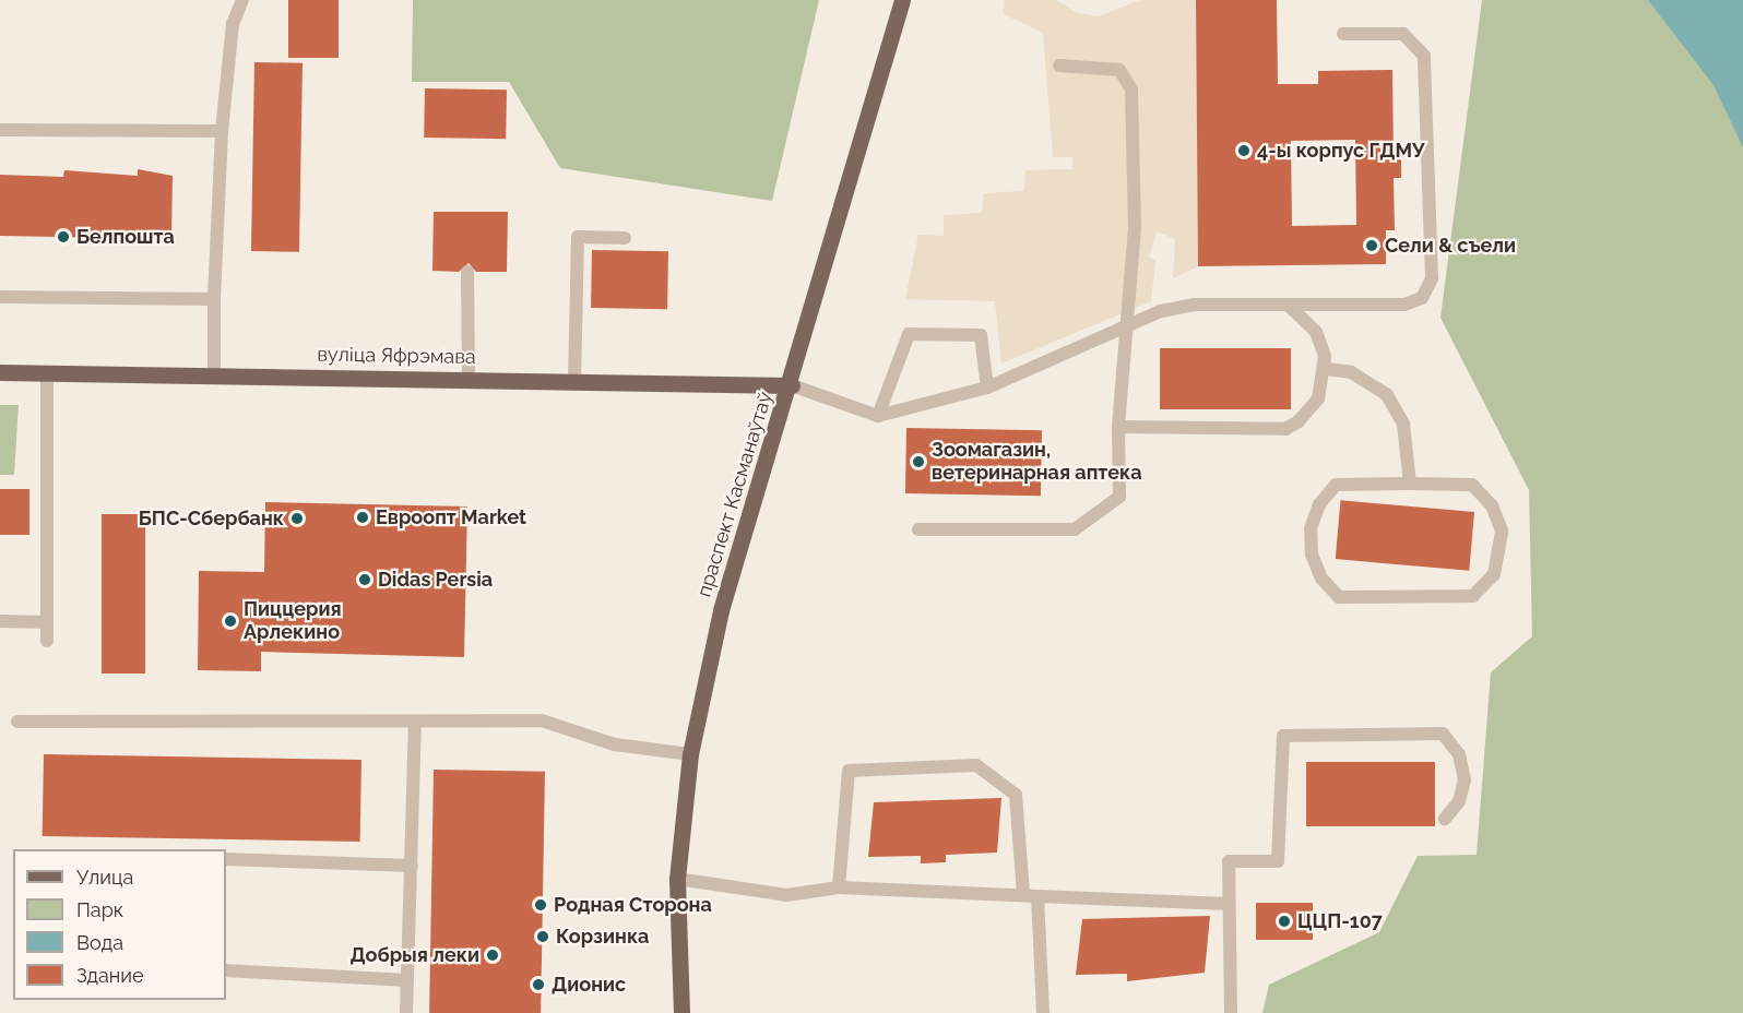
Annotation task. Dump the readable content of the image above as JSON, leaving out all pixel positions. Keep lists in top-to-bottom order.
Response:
{
  "streets": {
    "main road": ["вуліца Яфрэмава", "праспект Касманаўтаў"]
  },
  "crossings": [
    ["вуліца Яфрэмава", "праспект Касманаўтаў"]
  ],
  "places": [
    "4-ы корпус ГДМУ",
    "Белпошта",
    "Сели & съели",
    "Зоомагазин, ветеринарная аптека",
    "Евроопт Market",
    "БПС-Сбербанк",
    "Didas Persia",
    "Пиццерия Арлекино",
    "Родная Сторона",
    "ЦЦП-107",
    "Корзинка",
    "Добрыя леки",
    "Дионис"
  ],
  "legend": [
    "Улица",
    "Парк",
    "Вода",
    "Здание"
  ]
}
